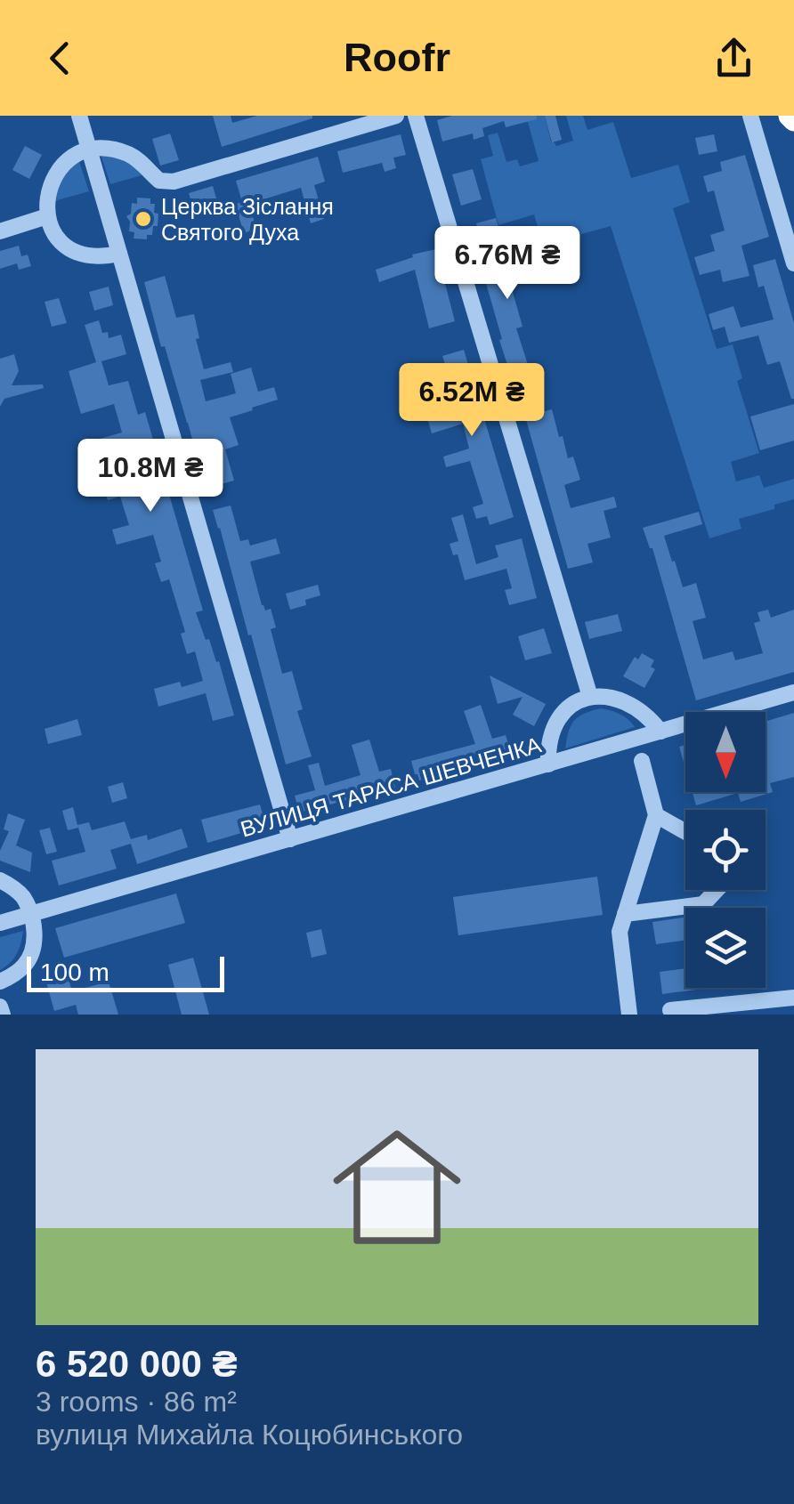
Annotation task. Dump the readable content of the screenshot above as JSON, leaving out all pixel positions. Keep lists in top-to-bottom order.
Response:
{
  "streets": {
    "street": ["ВУЛИЦЯ ТАРАСА ШЕВЧЕНКА"]
  },
  "places": ["Церква Зіслання Святого Духа"],
  "scale_bar": "100 m",
  "north": "bottom",
  "page": {
    "header": "Roofr",
    "price": ["6.76M ₴", "6.52M ₴", "10.8M ₴"],
    "scale": "100 m",
    "list": [
      {
        "name": "6 520 000 ₴",
        "note": "3 rooms · 86 m² · вулиця Михайла Коцюбинського"
      }
    ]
  }
}
